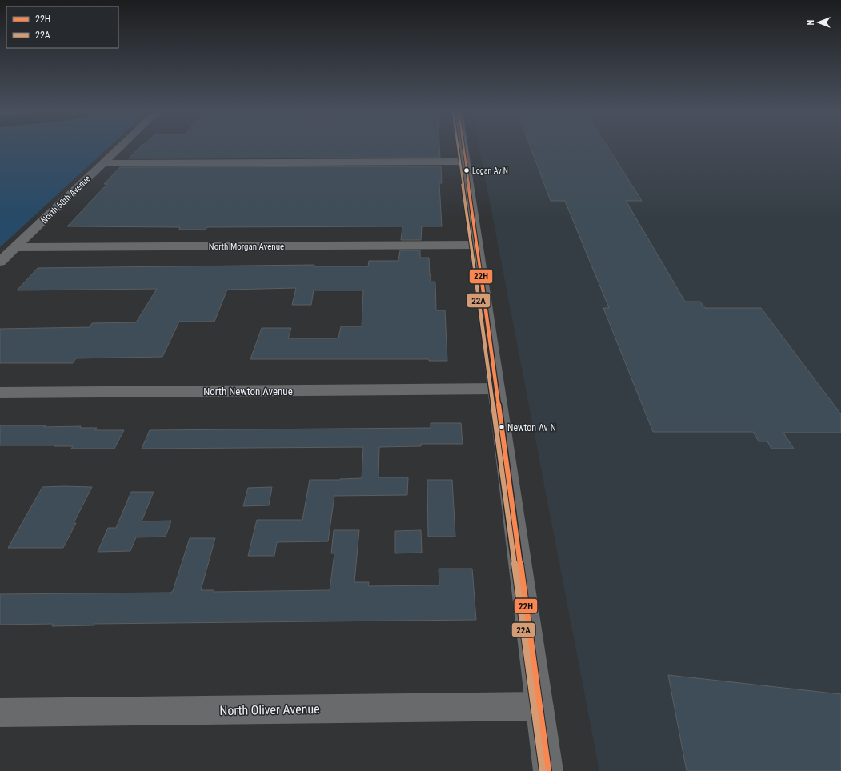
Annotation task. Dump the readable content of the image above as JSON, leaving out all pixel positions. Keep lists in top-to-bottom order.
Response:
{
  "streets": {
    "street": [
      "North 50th Avenue",
      "North Morgan Avenue",
      "North Newton Avenue",
      "North Oliver Avenue"
    ]
  },
  "crossings": [
    ["North 50th Avenue", "North Morgan Avenue"]
  ],
  "places": ["Logan Av N", "Newton Av N"],
  "lines": ["transit line 22H", "transit line 22A"],
  "legend": ["22H", "22A"],
  "north": "left"
}
